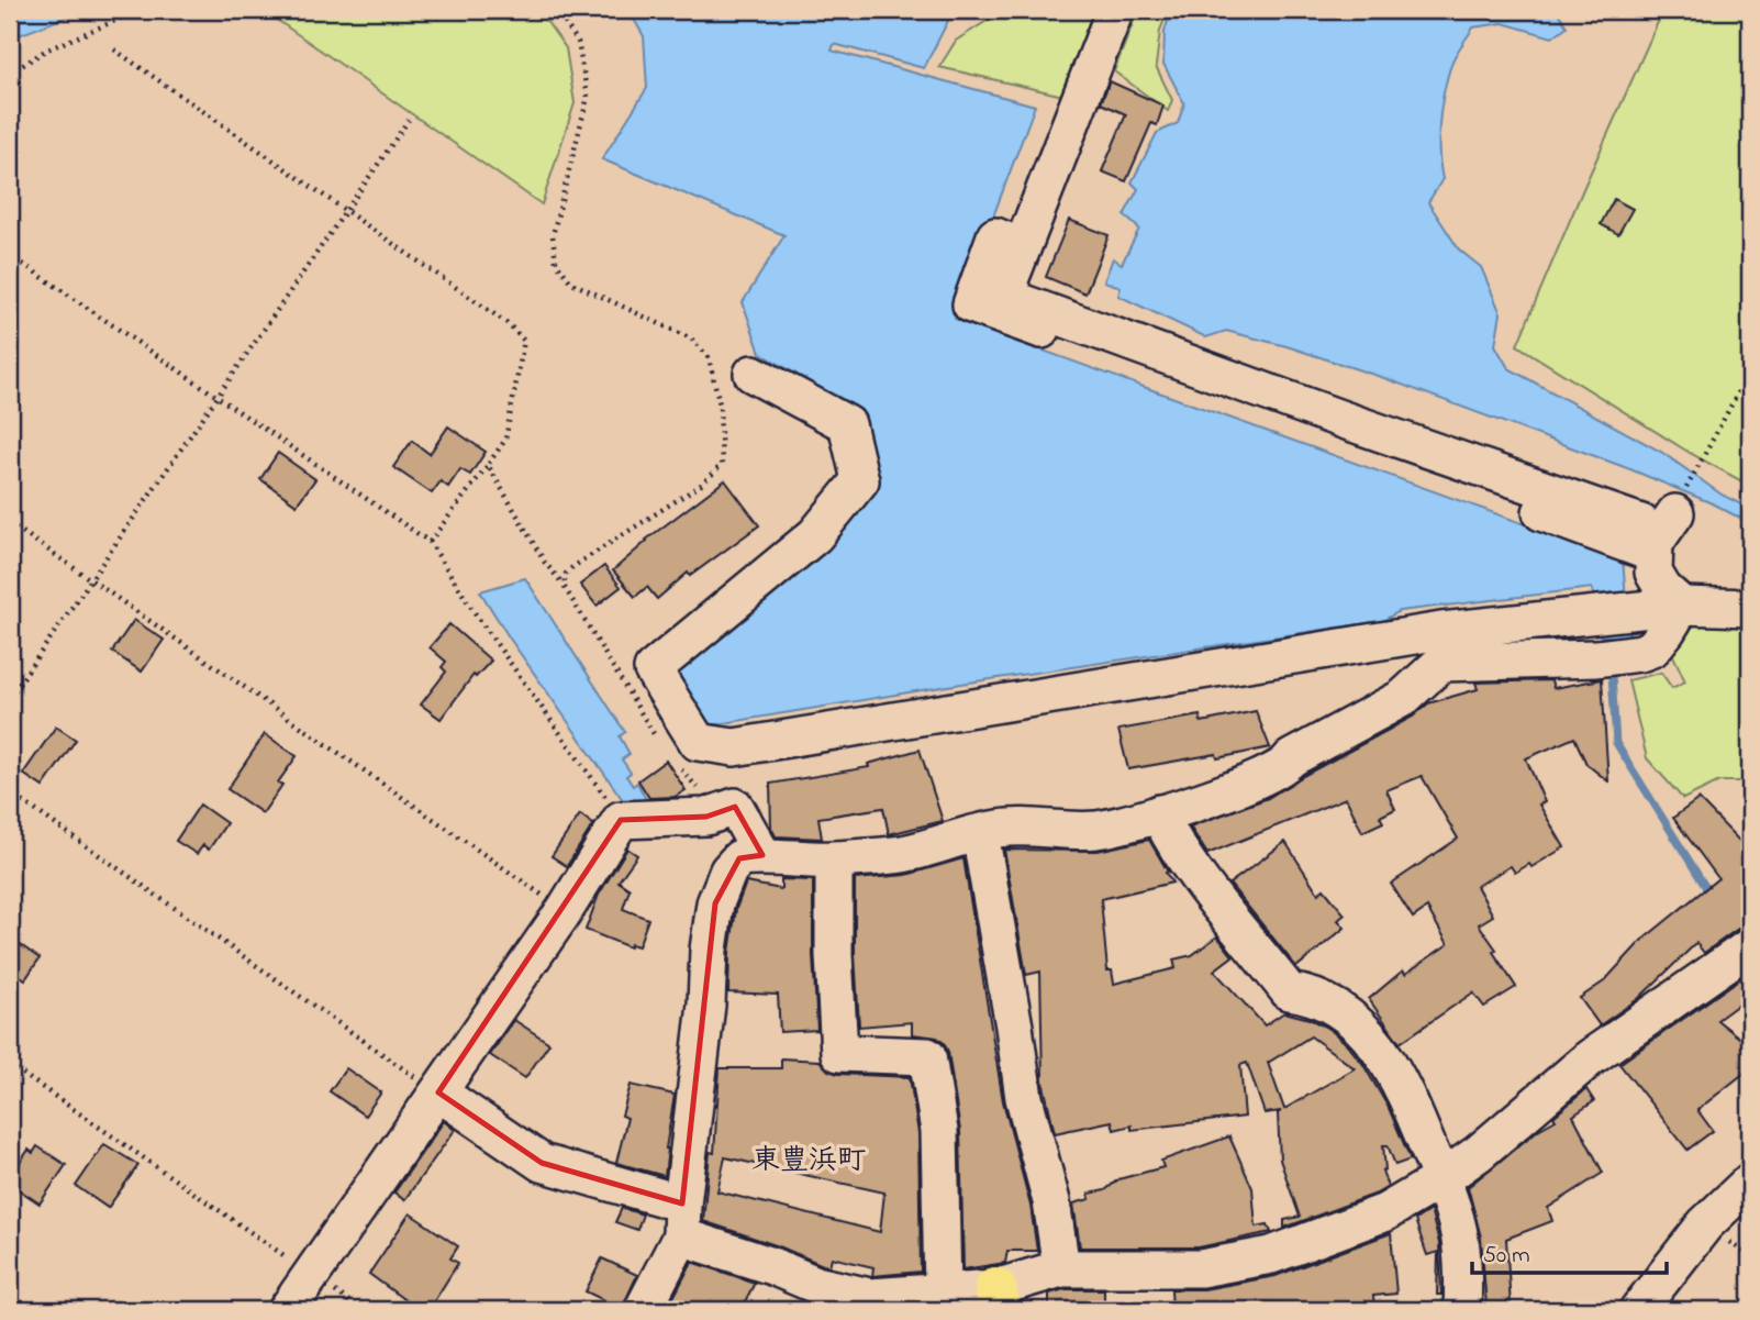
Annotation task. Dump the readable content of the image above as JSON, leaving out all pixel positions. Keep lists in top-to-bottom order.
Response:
{
  "districts": ["東豊浜町"],
  "scale_bar": "50 m"
}
